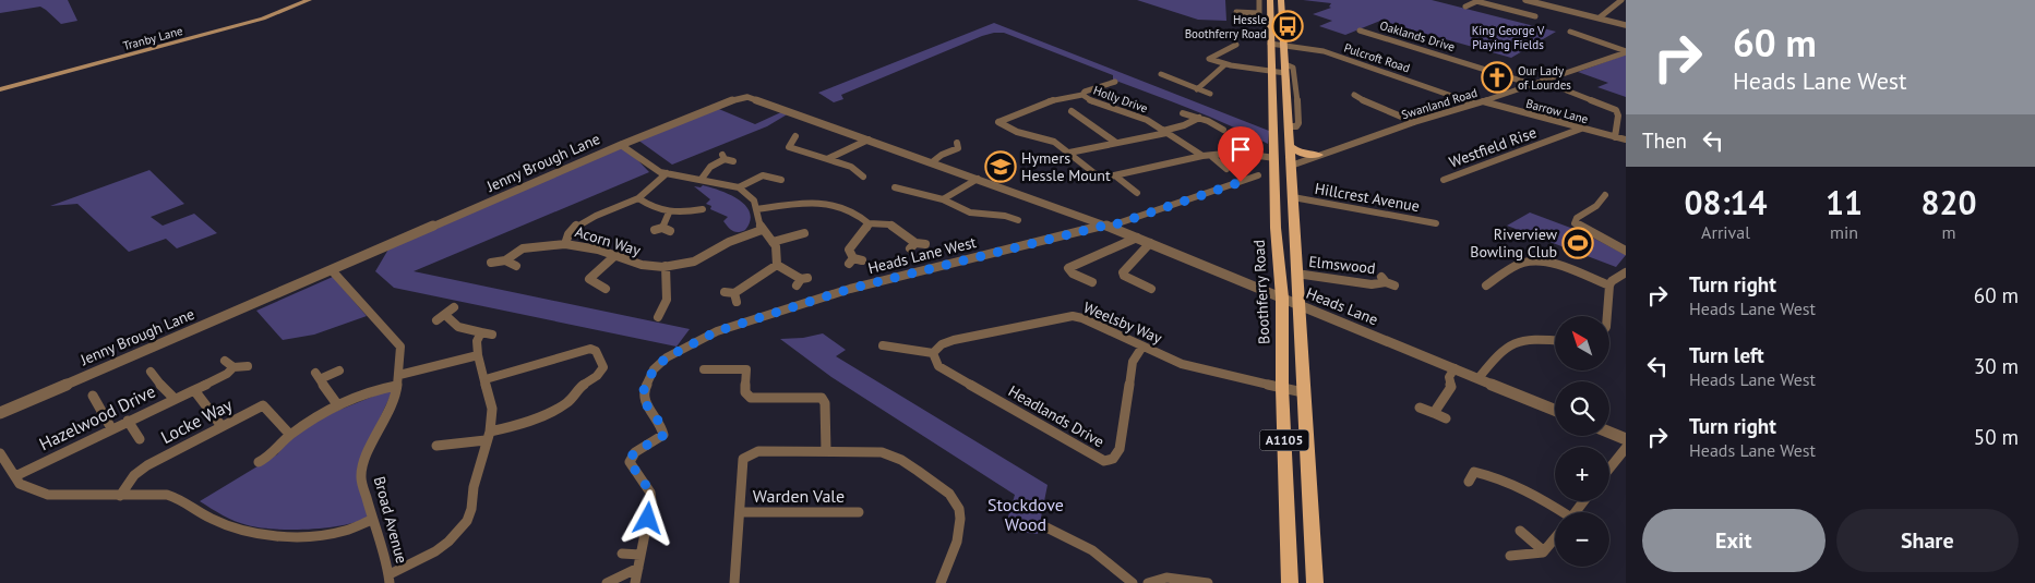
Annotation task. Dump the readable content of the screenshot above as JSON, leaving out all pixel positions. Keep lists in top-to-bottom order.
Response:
{
  "streets": {
    "main road": ["Tranby Lane", "Boothferry Road", "A1105"],
    "street": [
      "Oaklands Drive",
      "Pulcroft Road",
      "Holly Drive",
      "Swanland Road",
      "Barrow Lane",
      "Westfield Rise",
      "Jenny Brough Lane",
      "Hillcrest Avenue",
      "Acorn Way",
      "Heads Lane West",
      "Elmswood",
      "Heads Lane",
      "Weelsby Way",
      "Headlands Drive",
      "Hazelwood Drive",
      "Locke Way",
      "Warden Vale",
      "Broad Avenue"
    ]
  },
  "crossings": [
    ["Oaklands Drive", "Swanland Road"],
    ["Pulcroft Road", "Swanland Road"],
    ["Pulcroft Road", "Boothferry Road"],
    ["Pulcroft Road", "A1105"],
    ["Holly Drive", "Boothferry Road"],
    ["Swanland Road", "Barrow Lane"],
    ["Swanland Road", "A1105"],
    ["Barrow Lane", "Westfield Rise"],
    ["Jenny Brough Lane", "Heads Lane West"],
    ["Jenny Brough Lane", "Heads Lane"],
    ["Jenny Brough Lane", "Broad Avenue"],
    ["Hillcrest Avenue", "A1105"],
    ["Heads Lane West", "Heads Lane"],
    ["Elmswood", "A1105"],
    ["Boothferry Road", "Heads Lane"],
    ["Boothferry Road", "Weelsby Way"],
    ["Heads Lane", "A1105"],
    ["Weelsby Way", "Headlands Drive"],
    ["Weelsby Way", "A1105"]
  ],
  "parks": ["King George V Playing Fields", "Stockdove Wood"],
  "places": {
    "bus stop": ["Hessle Boothferry Road"],
    "church": ["Our Lady of Lourdes"],
    "school or university": ["Hymers Hessle Mount"],
    "sports": ["Riverview Bowling Club"]
  },
  "north": "top left",
  "page": {
    "turn": ["60 m", "Heads Lane West"],
    "then": "Then",
    "eta": [
      "08:14",
      "Arrival",
      "11",
      "min",
      "820",
      "m"
    ],
    "list": [
      {
        "name": "Turn right",
        "note": "Heads Lane West",
        "value": "60 m"
      },
      {
        "name": "Turn left",
        "note": "Heads Lane West",
        "value": "30 m"
      },
      {
        "name": "Turn right",
        "note": "Heads Lane West",
        "value": "50 m"
      }
    ],
    "map_buttons": ["+", "−"],
    "buttons": ["Exit", "Share"]
  }
}
